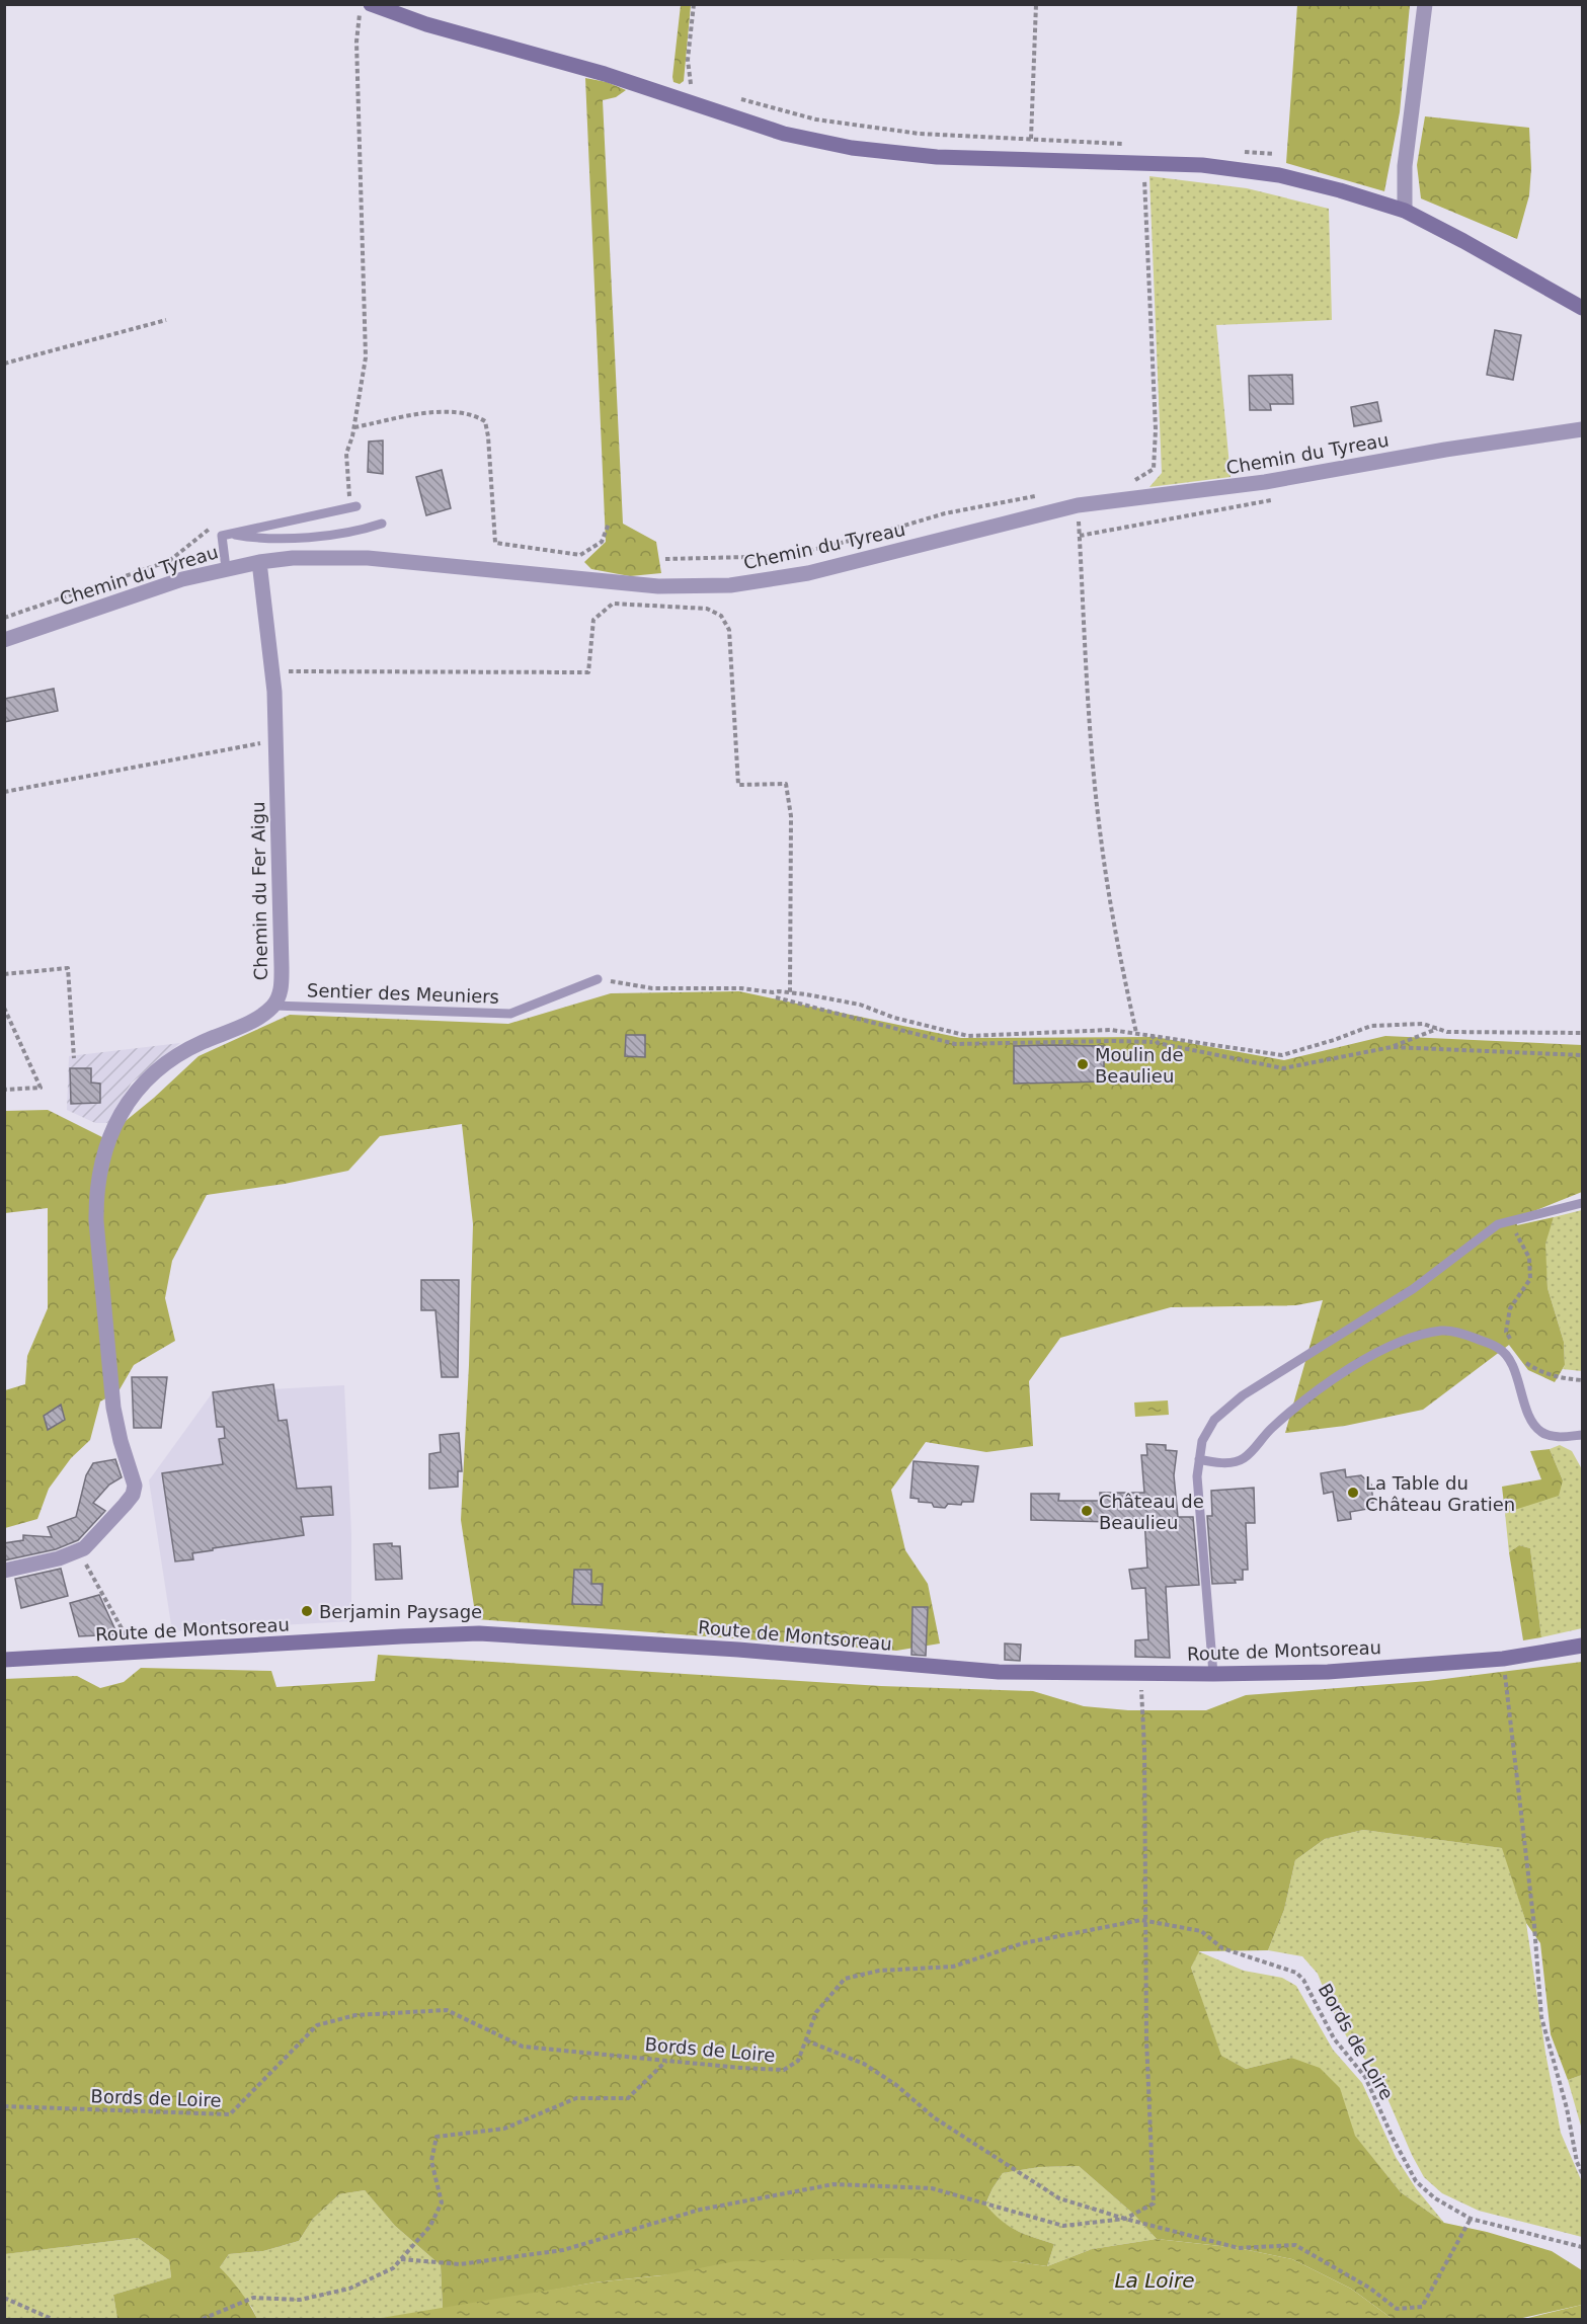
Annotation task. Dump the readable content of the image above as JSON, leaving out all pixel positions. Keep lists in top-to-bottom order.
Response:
{
  "streets": {
    "main road": ["Route de Montsoreau"],
    "street": ["Chemin du Tyreau", "Chemin du Fer Aigu"],
    "lane": ["Sentier des Meuniers"],
    "path": ["Bords de Loire"]
  },
  "crossings": [
    ["Chemin du Tyreau", "Chemin du Fer Aigu"],
    ["Chemin du Fer Aigu", "Sentier des Meuniers"]
  ],
  "water": ["La Loire"],
  "places": [
    "Moulin de Beaulieu",
    "La Table du Château Gratien",
    "Château de Beaulieu",
    "Berjamin Paysage"
  ]
}
